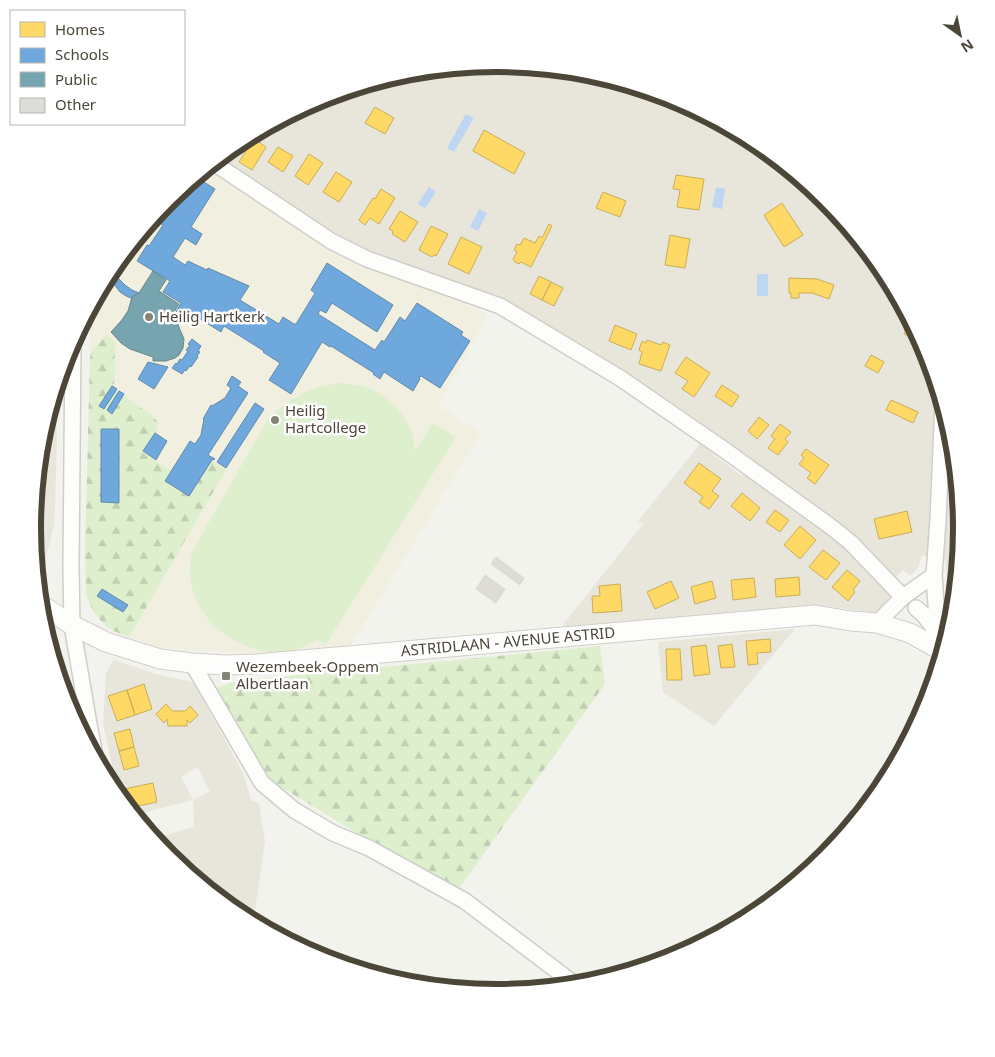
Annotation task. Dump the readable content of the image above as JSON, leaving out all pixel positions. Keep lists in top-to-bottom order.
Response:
{
  "streets": {
    "street": ["ASTRIDLAAN - AVENUE ASTRID"]
  },
  "places": {
    "other": ["Heilig Hartkerk", "Heilig Hartcollege"],
    "transit": ["Wezembeek-Oppem Albertlaan"]
  },
  "legend": [
    "Homes",
    "Schools",
    "Public",
    "Other"
  ],
  "north": "bottom right"
}
